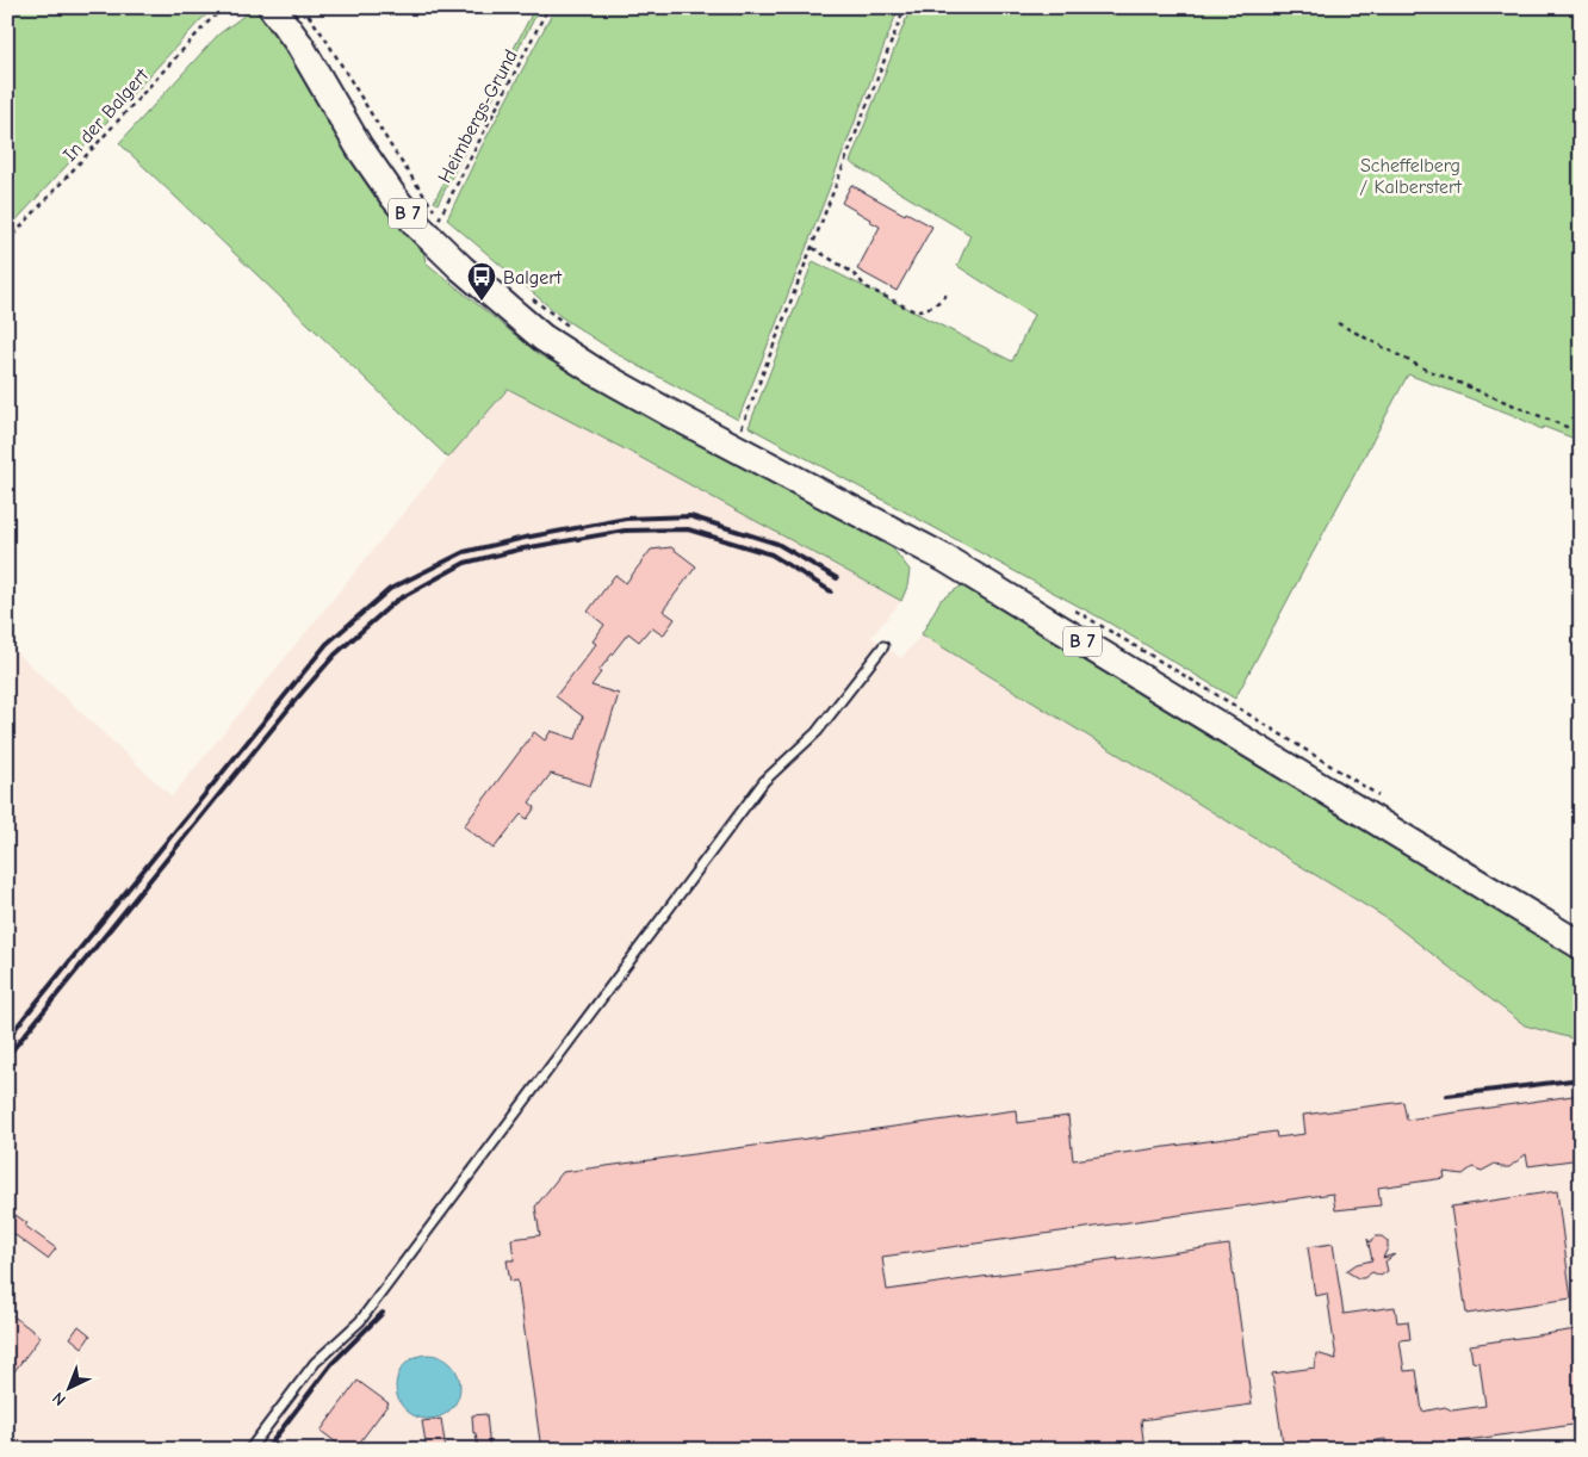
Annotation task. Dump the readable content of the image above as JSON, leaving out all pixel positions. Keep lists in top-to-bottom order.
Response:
{
  "streets": {
    "main road": ["B 7"],
    "path": ["In der Balgert", "Heimbergs-Grund"]
  },
  "crossings": [
    ["Heimbergs-Grund", "B 7"]
  ],
  "parks": ["Scheffelberg / Kalberstert"],
  "places": {
    "bus stop": ["Balgert"]
  },
  "north": "bottom left"
}
